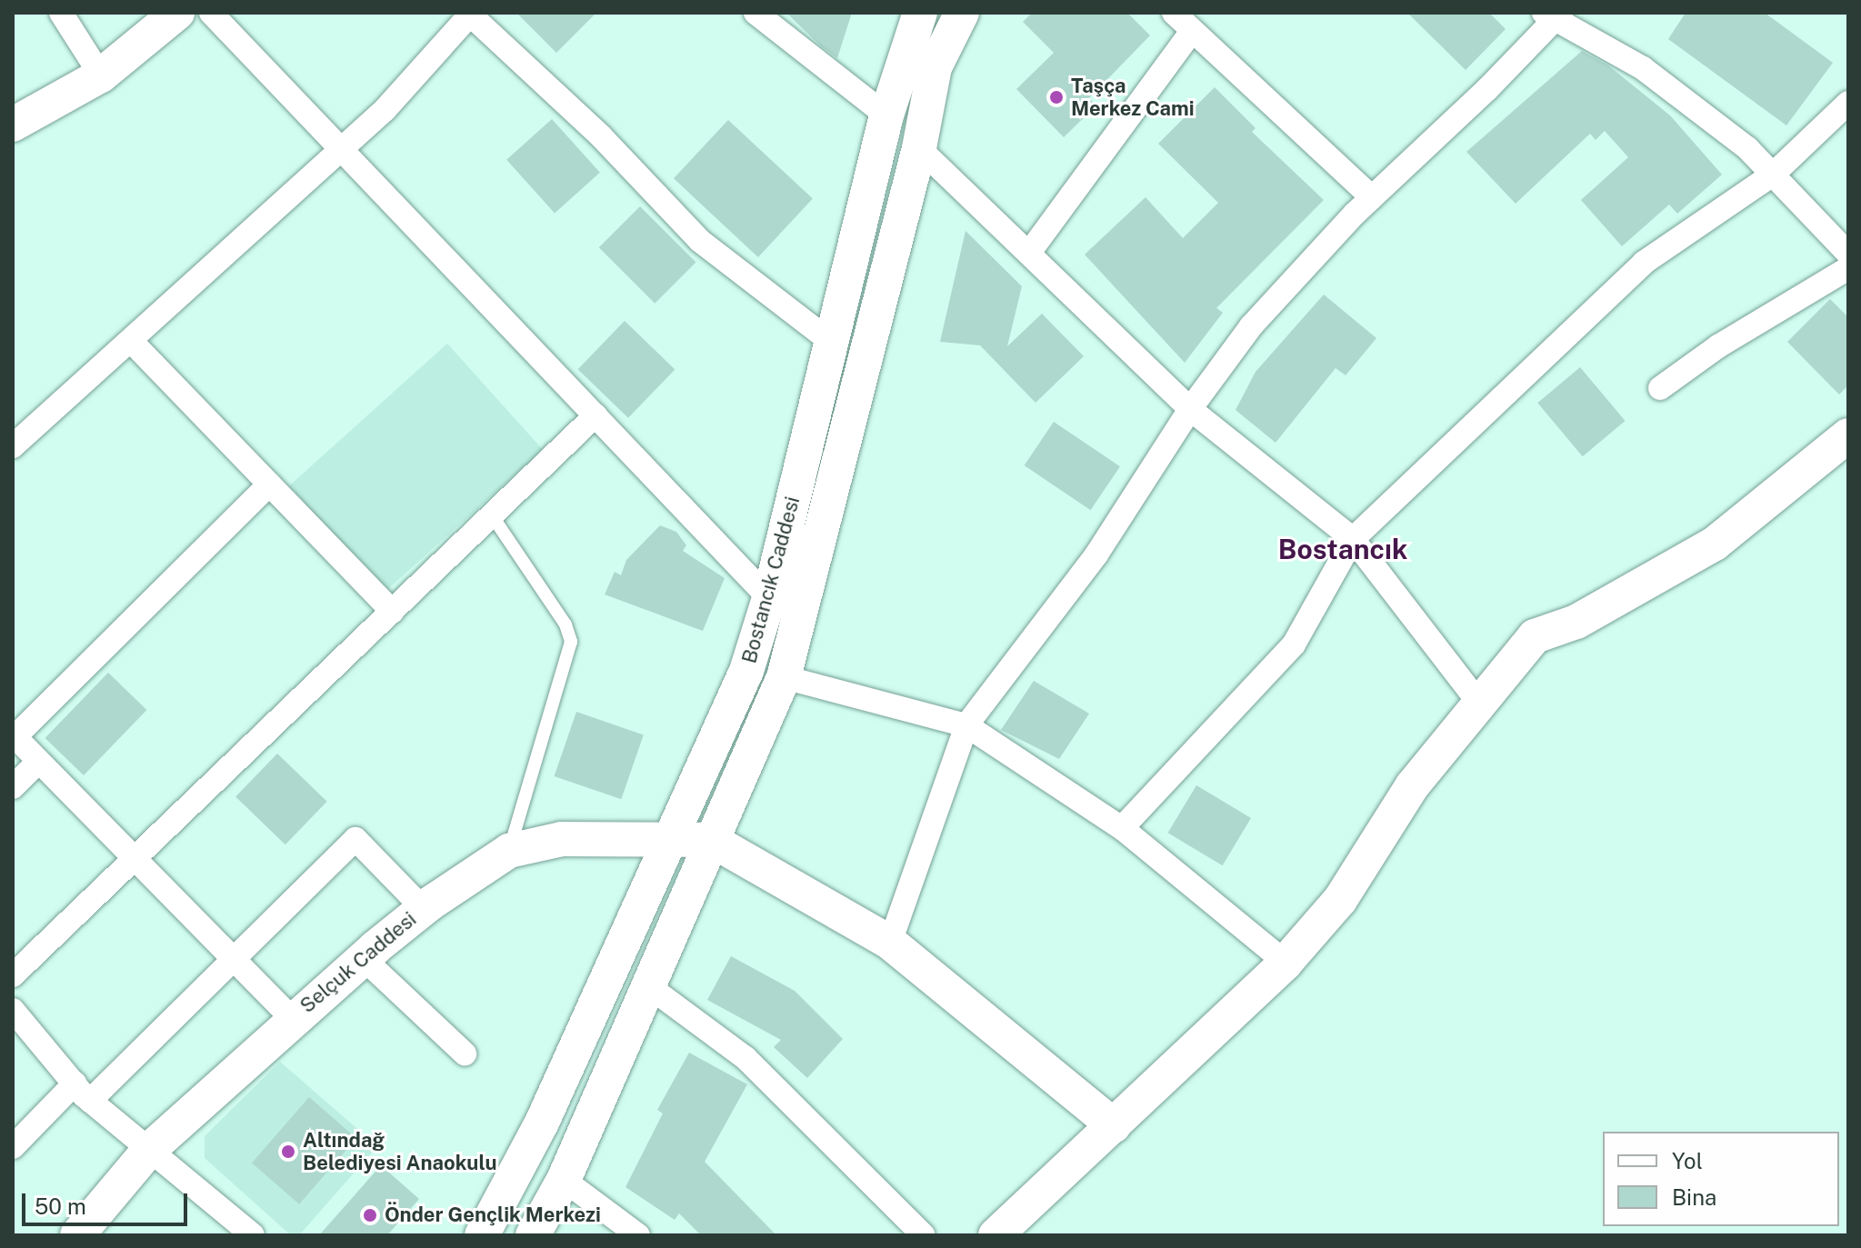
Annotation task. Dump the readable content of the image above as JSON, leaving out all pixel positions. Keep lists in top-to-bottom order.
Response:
{
  "streets": {
    "street": ["Bostancık Caddesi", "Selçuk Caddesi"]
  },
  "crossings": [
    ["Bostancık Caddesi", "Selçuk Caddesi"]
  ],
  "districts": ["Bostancık"],
  "places": ["Taşça Merkez Cami", "Altındağ Belediyesi Anaokulu", "Önder Gençlik Merkezi"],
  "legend": ["Yol", "Bina"],
  "scale_bar": "50 m"
}
